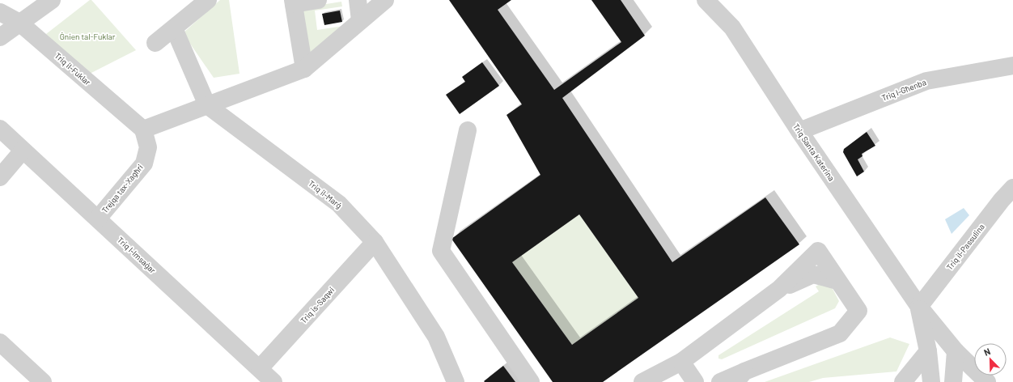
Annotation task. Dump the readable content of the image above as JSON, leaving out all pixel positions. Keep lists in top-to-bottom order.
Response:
{
  "streets": {
    "street": [
      "Triq il-Fuklar",
      "Triq l-Għenba",
      "Triq Santa Katerina",
      "Trejqa tax-Xagħri",
      "Triq il-Marġ",
      "Triq il-Passulina",
      "Triq l-Imsaġar",
      "Triq is-Saqwi"
    ]
  },
  "crossings": [
    ["Triq il-Fuklar", "Trejqa tax-Xagħri"],
    ["Triq l-Għenba", "Triq Santa Katerina"],
    ["Triq Santa Katerina", "Triq il-Passulina"],
    ["Trejqa tax-Xagħri", "Triq l-Imsaġar"],
    ["Triq il-Marġ", "Triq is-Saqwi"],
    ["Triq l-Imsaġar", "Triq is-Saqwi"]
  ],
  "parks": ["Ġnien tal-Fuklar"],
  "north": "top left"
}
